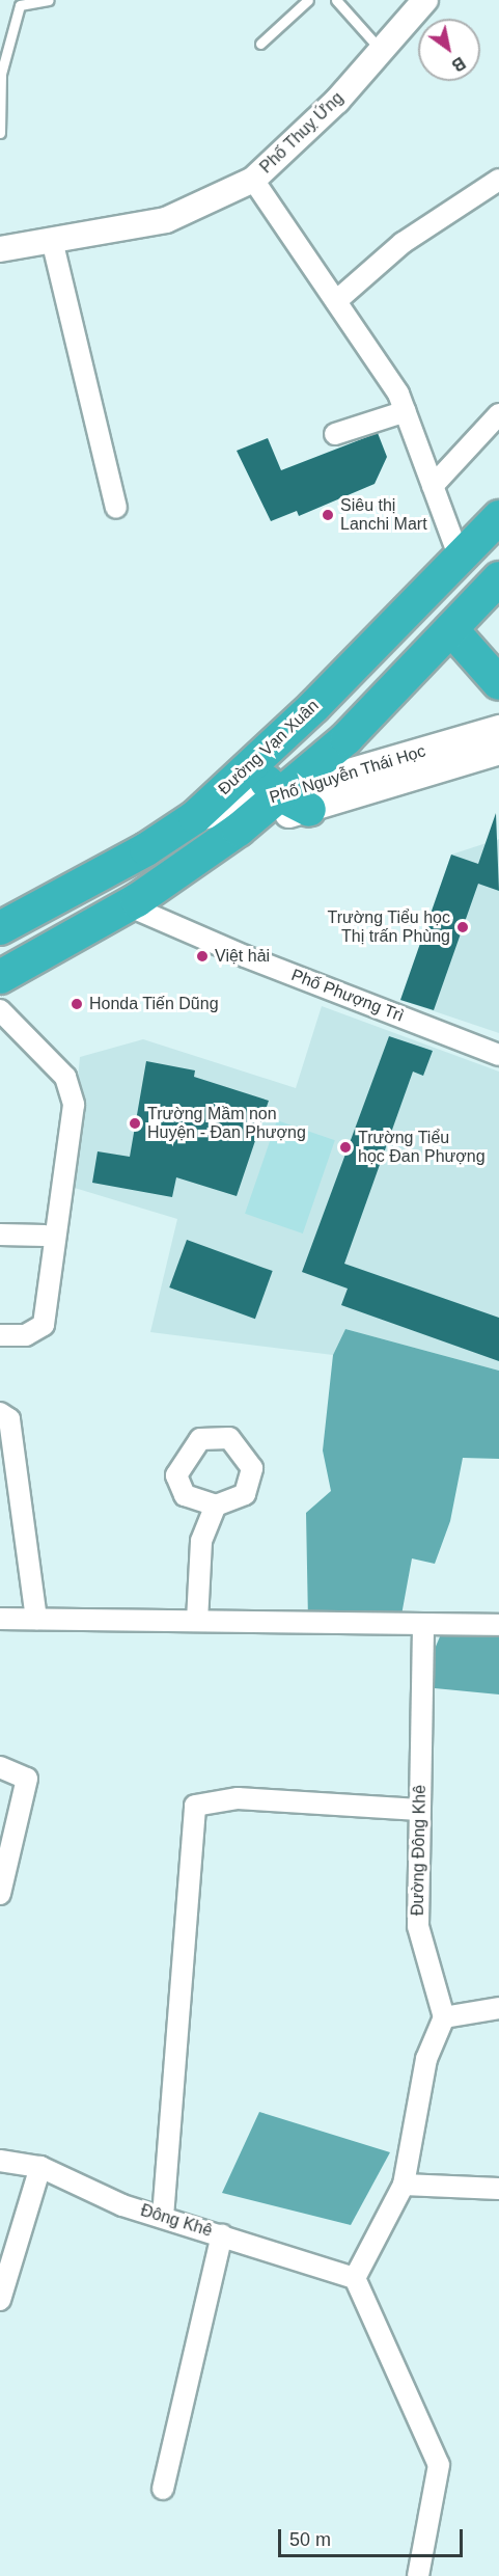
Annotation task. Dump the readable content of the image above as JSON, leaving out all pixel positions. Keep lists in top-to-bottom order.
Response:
{
  "streets": {
    "highway": ["Đường Vạn Xuân"],
    "main road": ["Phố Nguyễn Thái Học"],
    "street": [
      "Phố Thuỵ Ứng",
      "Phố Phượng Trì",
      "Đường Đông Khê",
      "Đông Khê"
    ]
  },
  "crossings": [
    ["Đường Vạn Xuân", "Phố Nguyễn Thái Học"]
  ],
  "places": [
    "Siêu thị Lanchi Mart",
    "Trường Tiểu học Thị trấn Phùng",
    "Việt hải",
    "Honda Tiến Dũng",
    "Trường Mầm non Huyện - Đan Phượng",
    "Trường Tiểu học Đan Phượng"
  ],
  "scale_bar": "50 m",
  "north": "bottom right"
}
